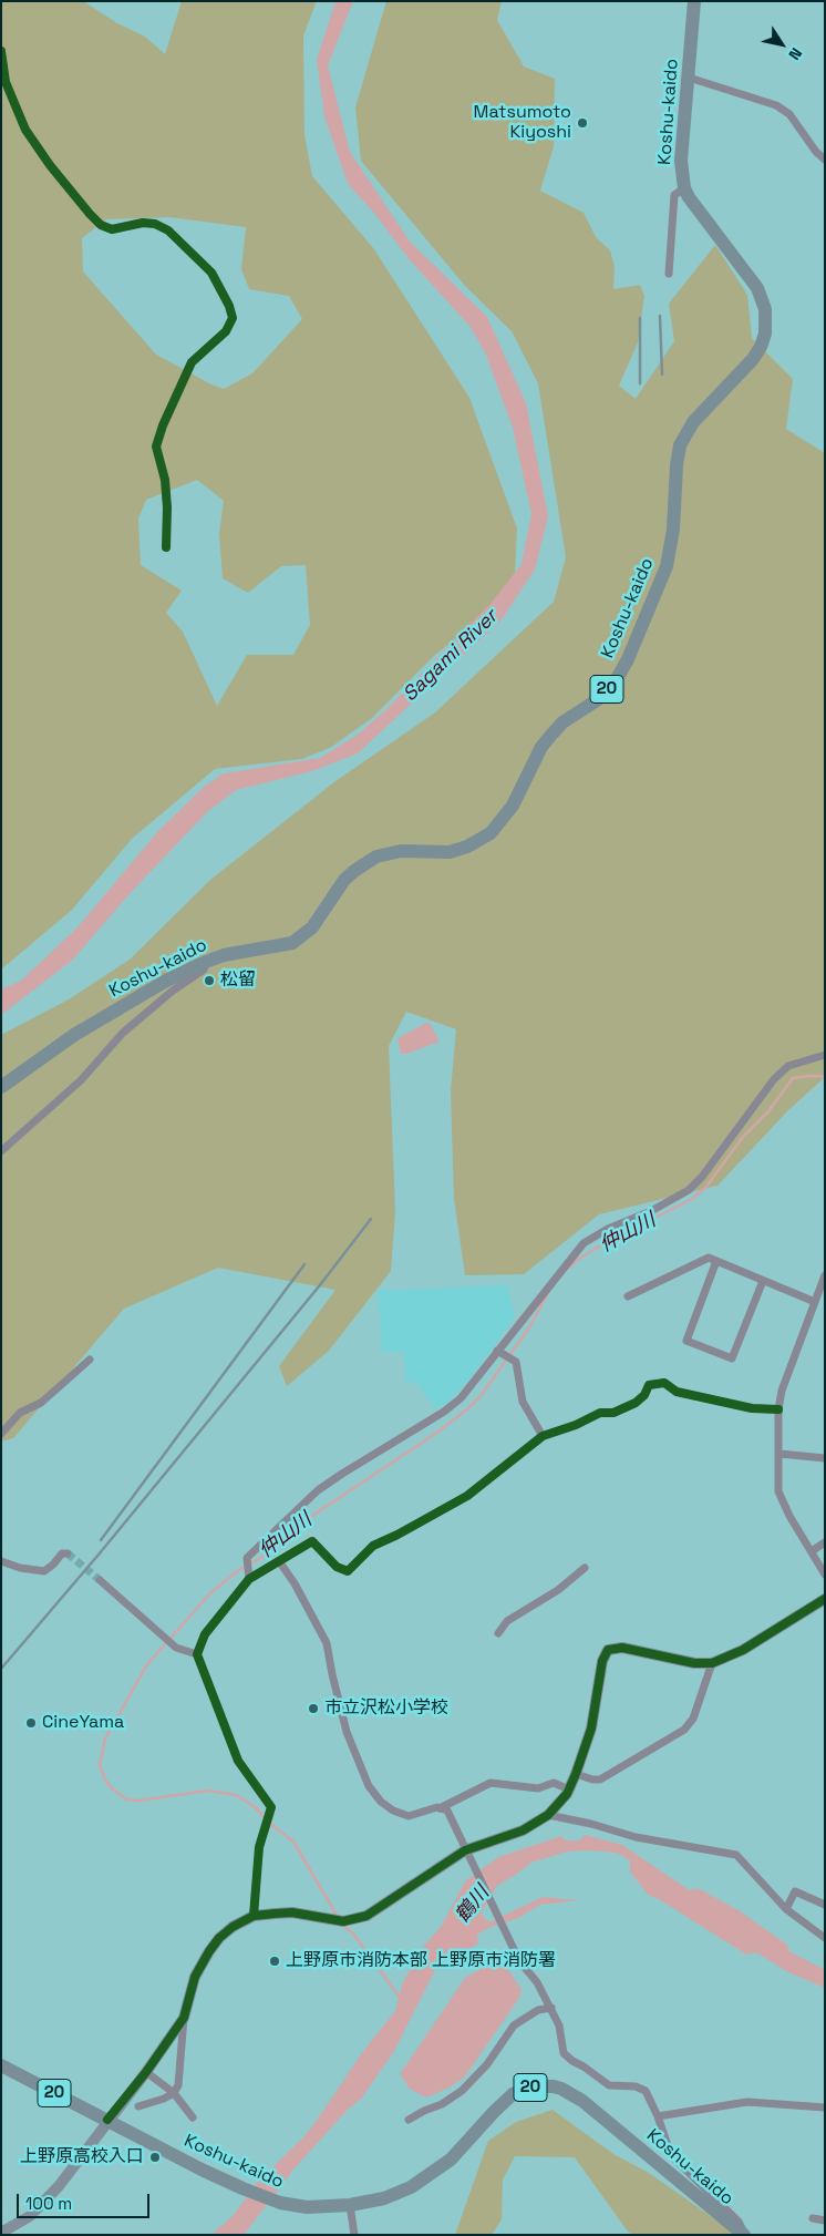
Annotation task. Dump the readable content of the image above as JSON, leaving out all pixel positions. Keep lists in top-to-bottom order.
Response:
{
  "streets": {
    "highway": ["Koshu-kaido", "20"]
  },
  "water": ["Sagami River", "仲山川", "鶴川"],
  "places": [
    "Matsumoto Kiyoshi",
    "松留",
    "市立沢松小学校",
    "CineYama",
    "上野原市消防本部 上野原市消防署",
    "上野原高校入口"
  ],
  "scale_bar": "100 m",
  "north": "bottom right"
}
